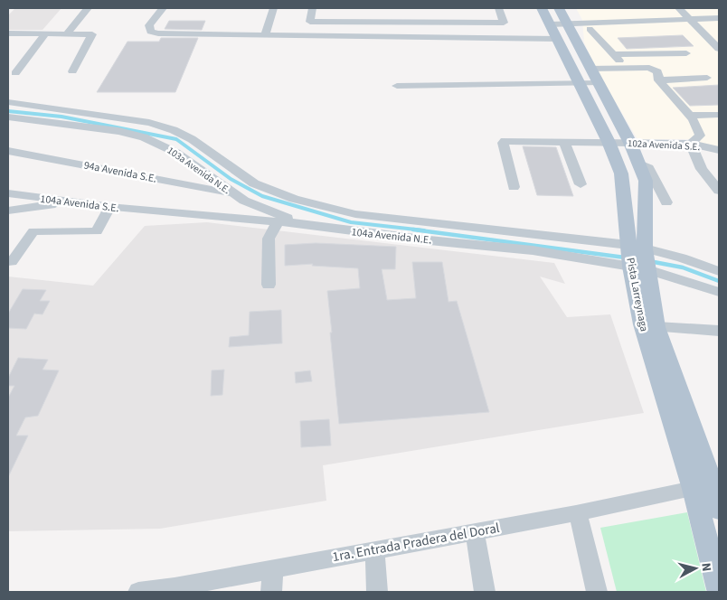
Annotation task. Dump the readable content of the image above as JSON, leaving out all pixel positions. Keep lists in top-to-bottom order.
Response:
{
  "streets": {
    "main road": ["Pista Larreynaga"],
    "street": [
      "102a Avenida S.E.",
      "103a Avenida N.E.",
      "94a Avenida S.E.",
      "104a Avenida S.E.",
      "104a Avenida N.E.",
      "1ra. Entrada Pradera del Doral"
    ]
  },
  "crossings": [
    ["102a Avenida S.E.", "Pista Larreynaga"],
    ["103a Avenida N.E.", "94a Avenida S.E."],
    ["103a Avenida N.E.", "104a Avenida N.E."],
    ["104a Avenida S.E.", "104a Avenida N.E."],
    ["104a Avenida N.E.", "Pista Larreynaga"],
    ["Pista Larreynaga", "1ra. Entrada Pradera del Doral"]
  ],
  "north": "right"
}
